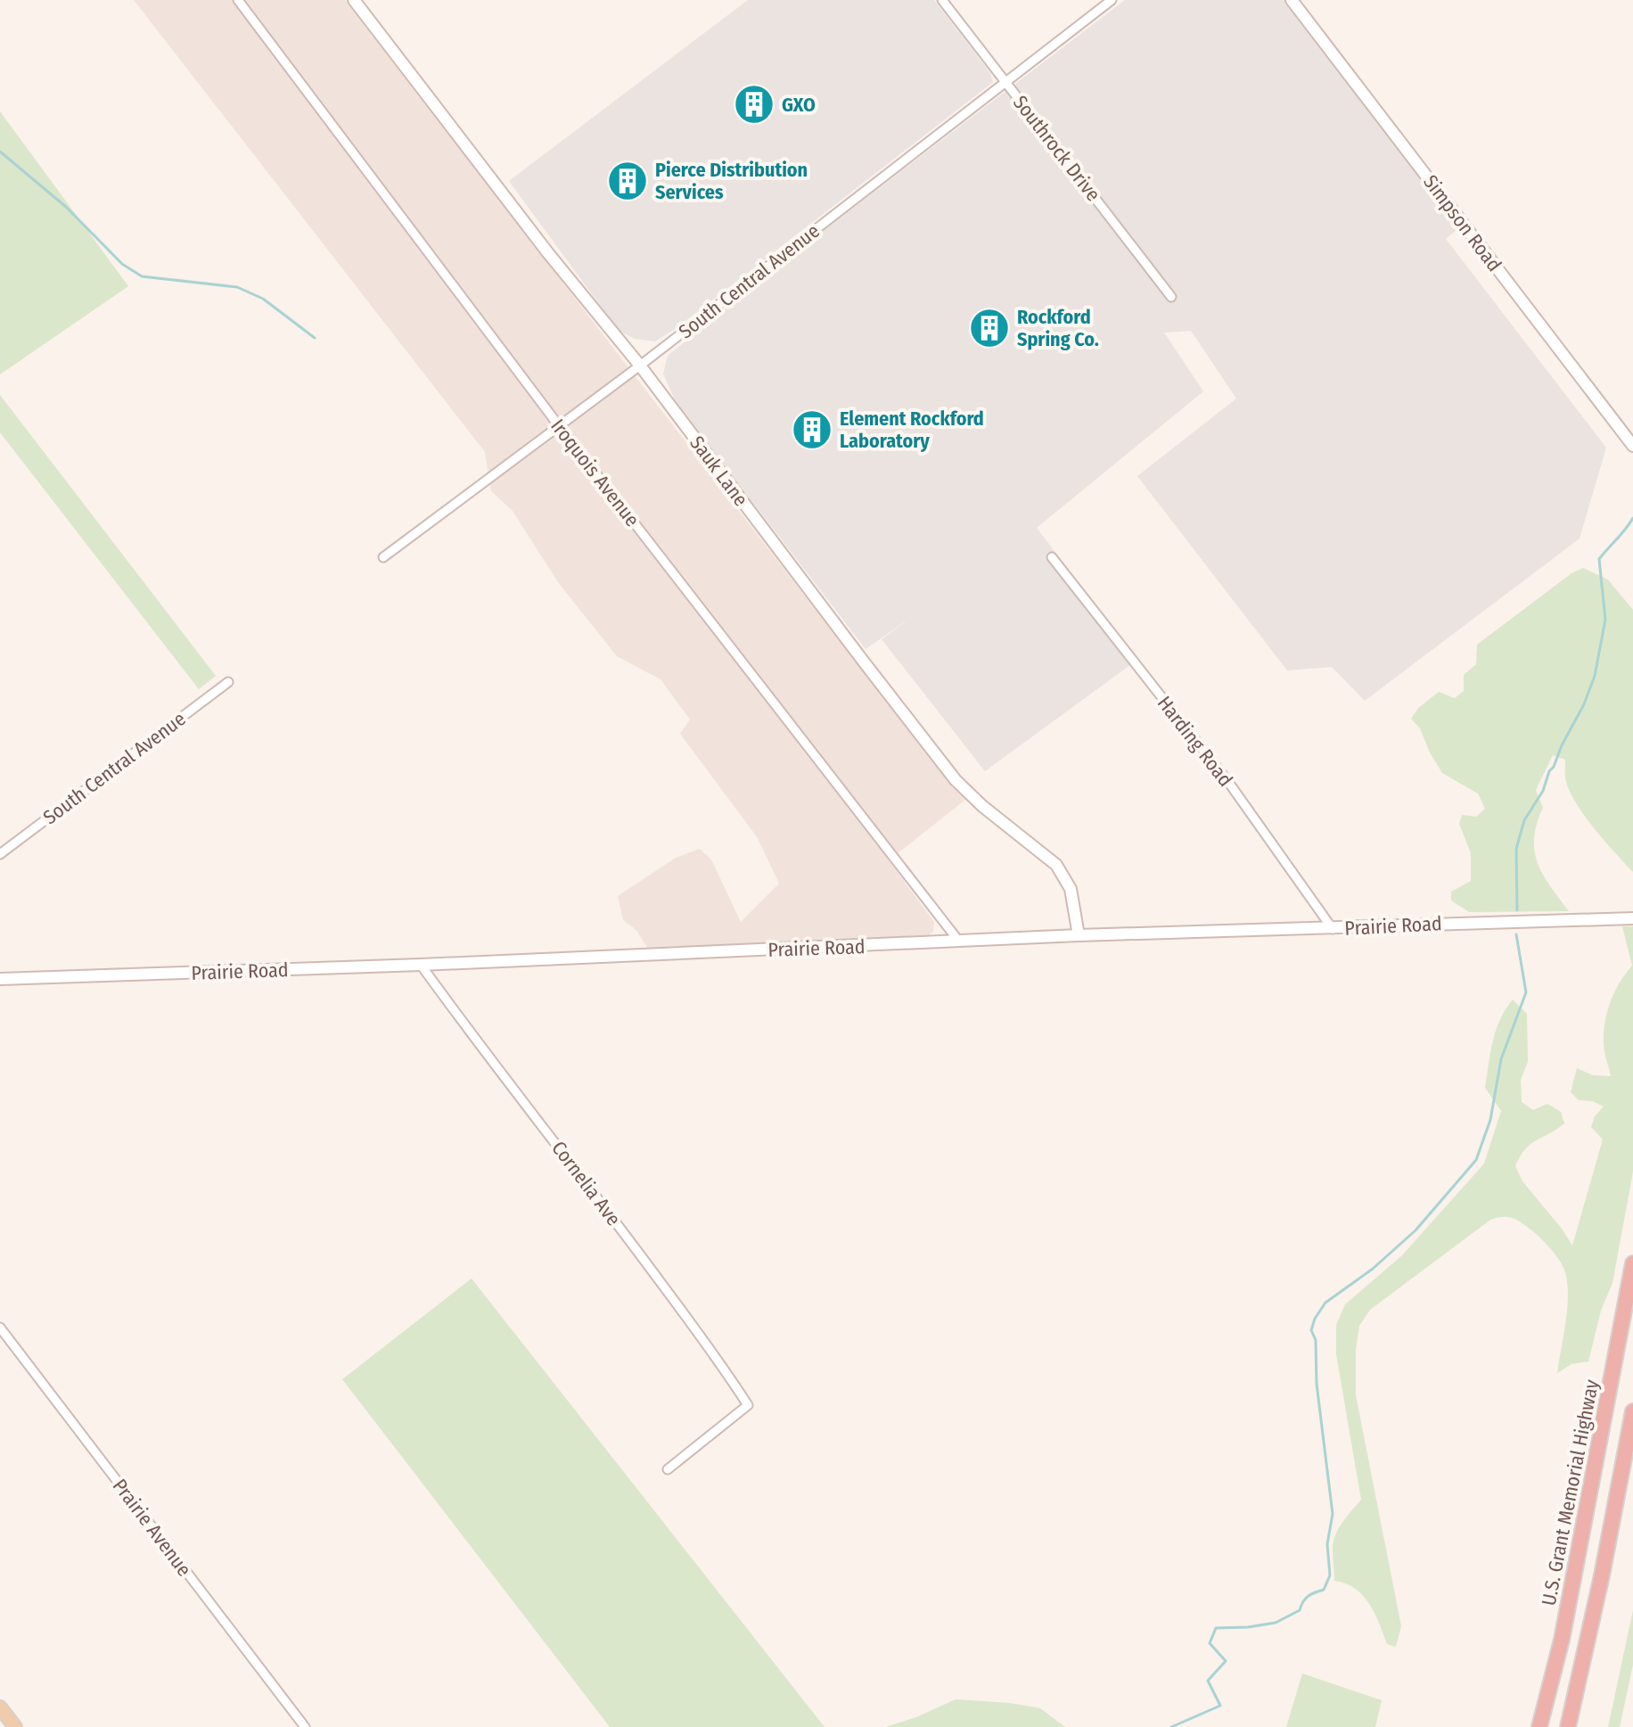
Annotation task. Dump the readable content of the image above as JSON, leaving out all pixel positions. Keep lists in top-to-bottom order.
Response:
{
  "streets": {
    "highway": ["U.S. Grant Memorial Highway"],
    "street": [
      "Southrock Drive",
      "Simpson Road",
      "South Central Avenue",
      "Sauk Lane",
      "Iroquois Avenue",
      "Harding Road",
      "Prairie Road",
      "Cornelia Ave",
      "Prairie Avenue"
    ]
  },
  "crossings": [
    ["Southrock Drive", "South Central Avenue"],
    ["South Central Avenue", "Sauk Lane"],
    ["South Central Avenue", "Iroquois Avenue"],
    ["Sauk Lane", "Prairie Road"],
    ["Iroquois Avenue", "Prairie Road"],
    ["Harding Road", "Prairie Road"],
    ["Prairie Road", "Cornelia Ave"]
  ],
  "places": {
    "building": [
      "GXO",
      "Pierce Distribution Services",
      "Rockford Spring Co.",
      "Element Rockford Laboratory"
    ]
  }
}
